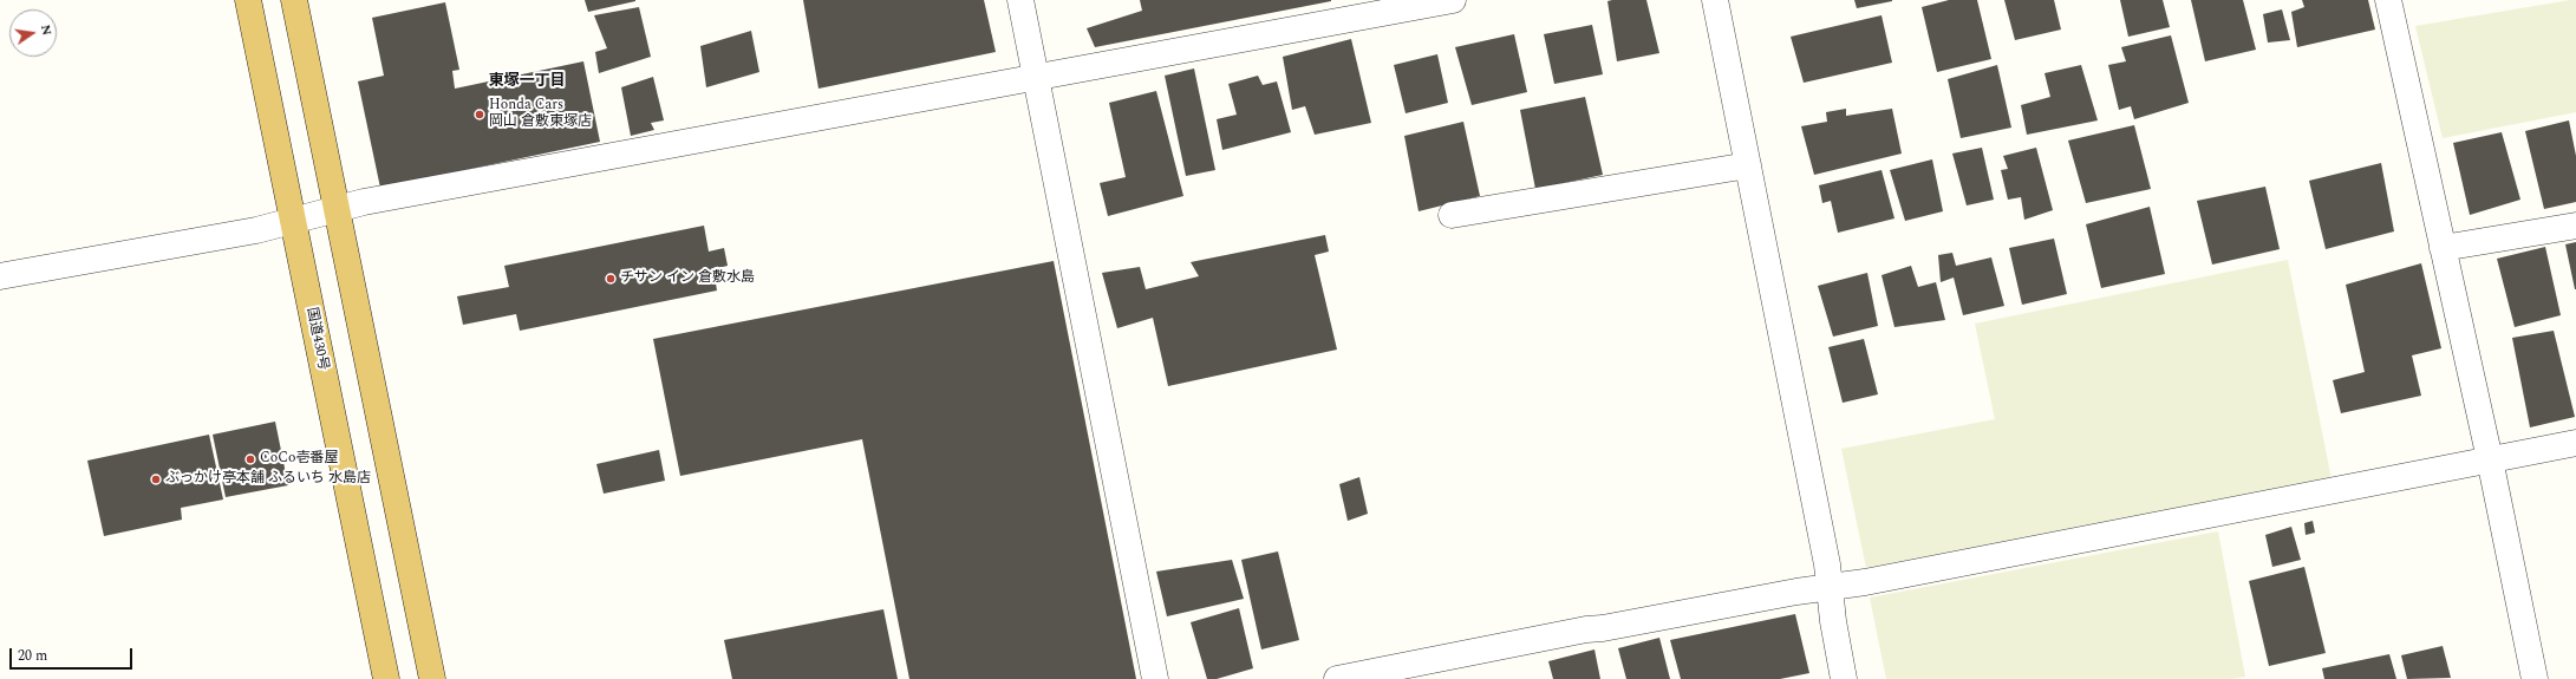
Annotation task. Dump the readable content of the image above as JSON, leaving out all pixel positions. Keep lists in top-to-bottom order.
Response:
{
  "streets": {
    "highway": ["国道430号"]
  },
  "districts": ["東塚一丁目"],
  "places": [
    "Honda Cars 岡山 倉敷東塚店",
    "チサン イン 倉敷水島",
    "CoCo壱番屋",
    "ぶっかけ亭本舗 ふるいち 水島店"
  ],
  "scale_bar": "20 m",
  "north": "right"
}
